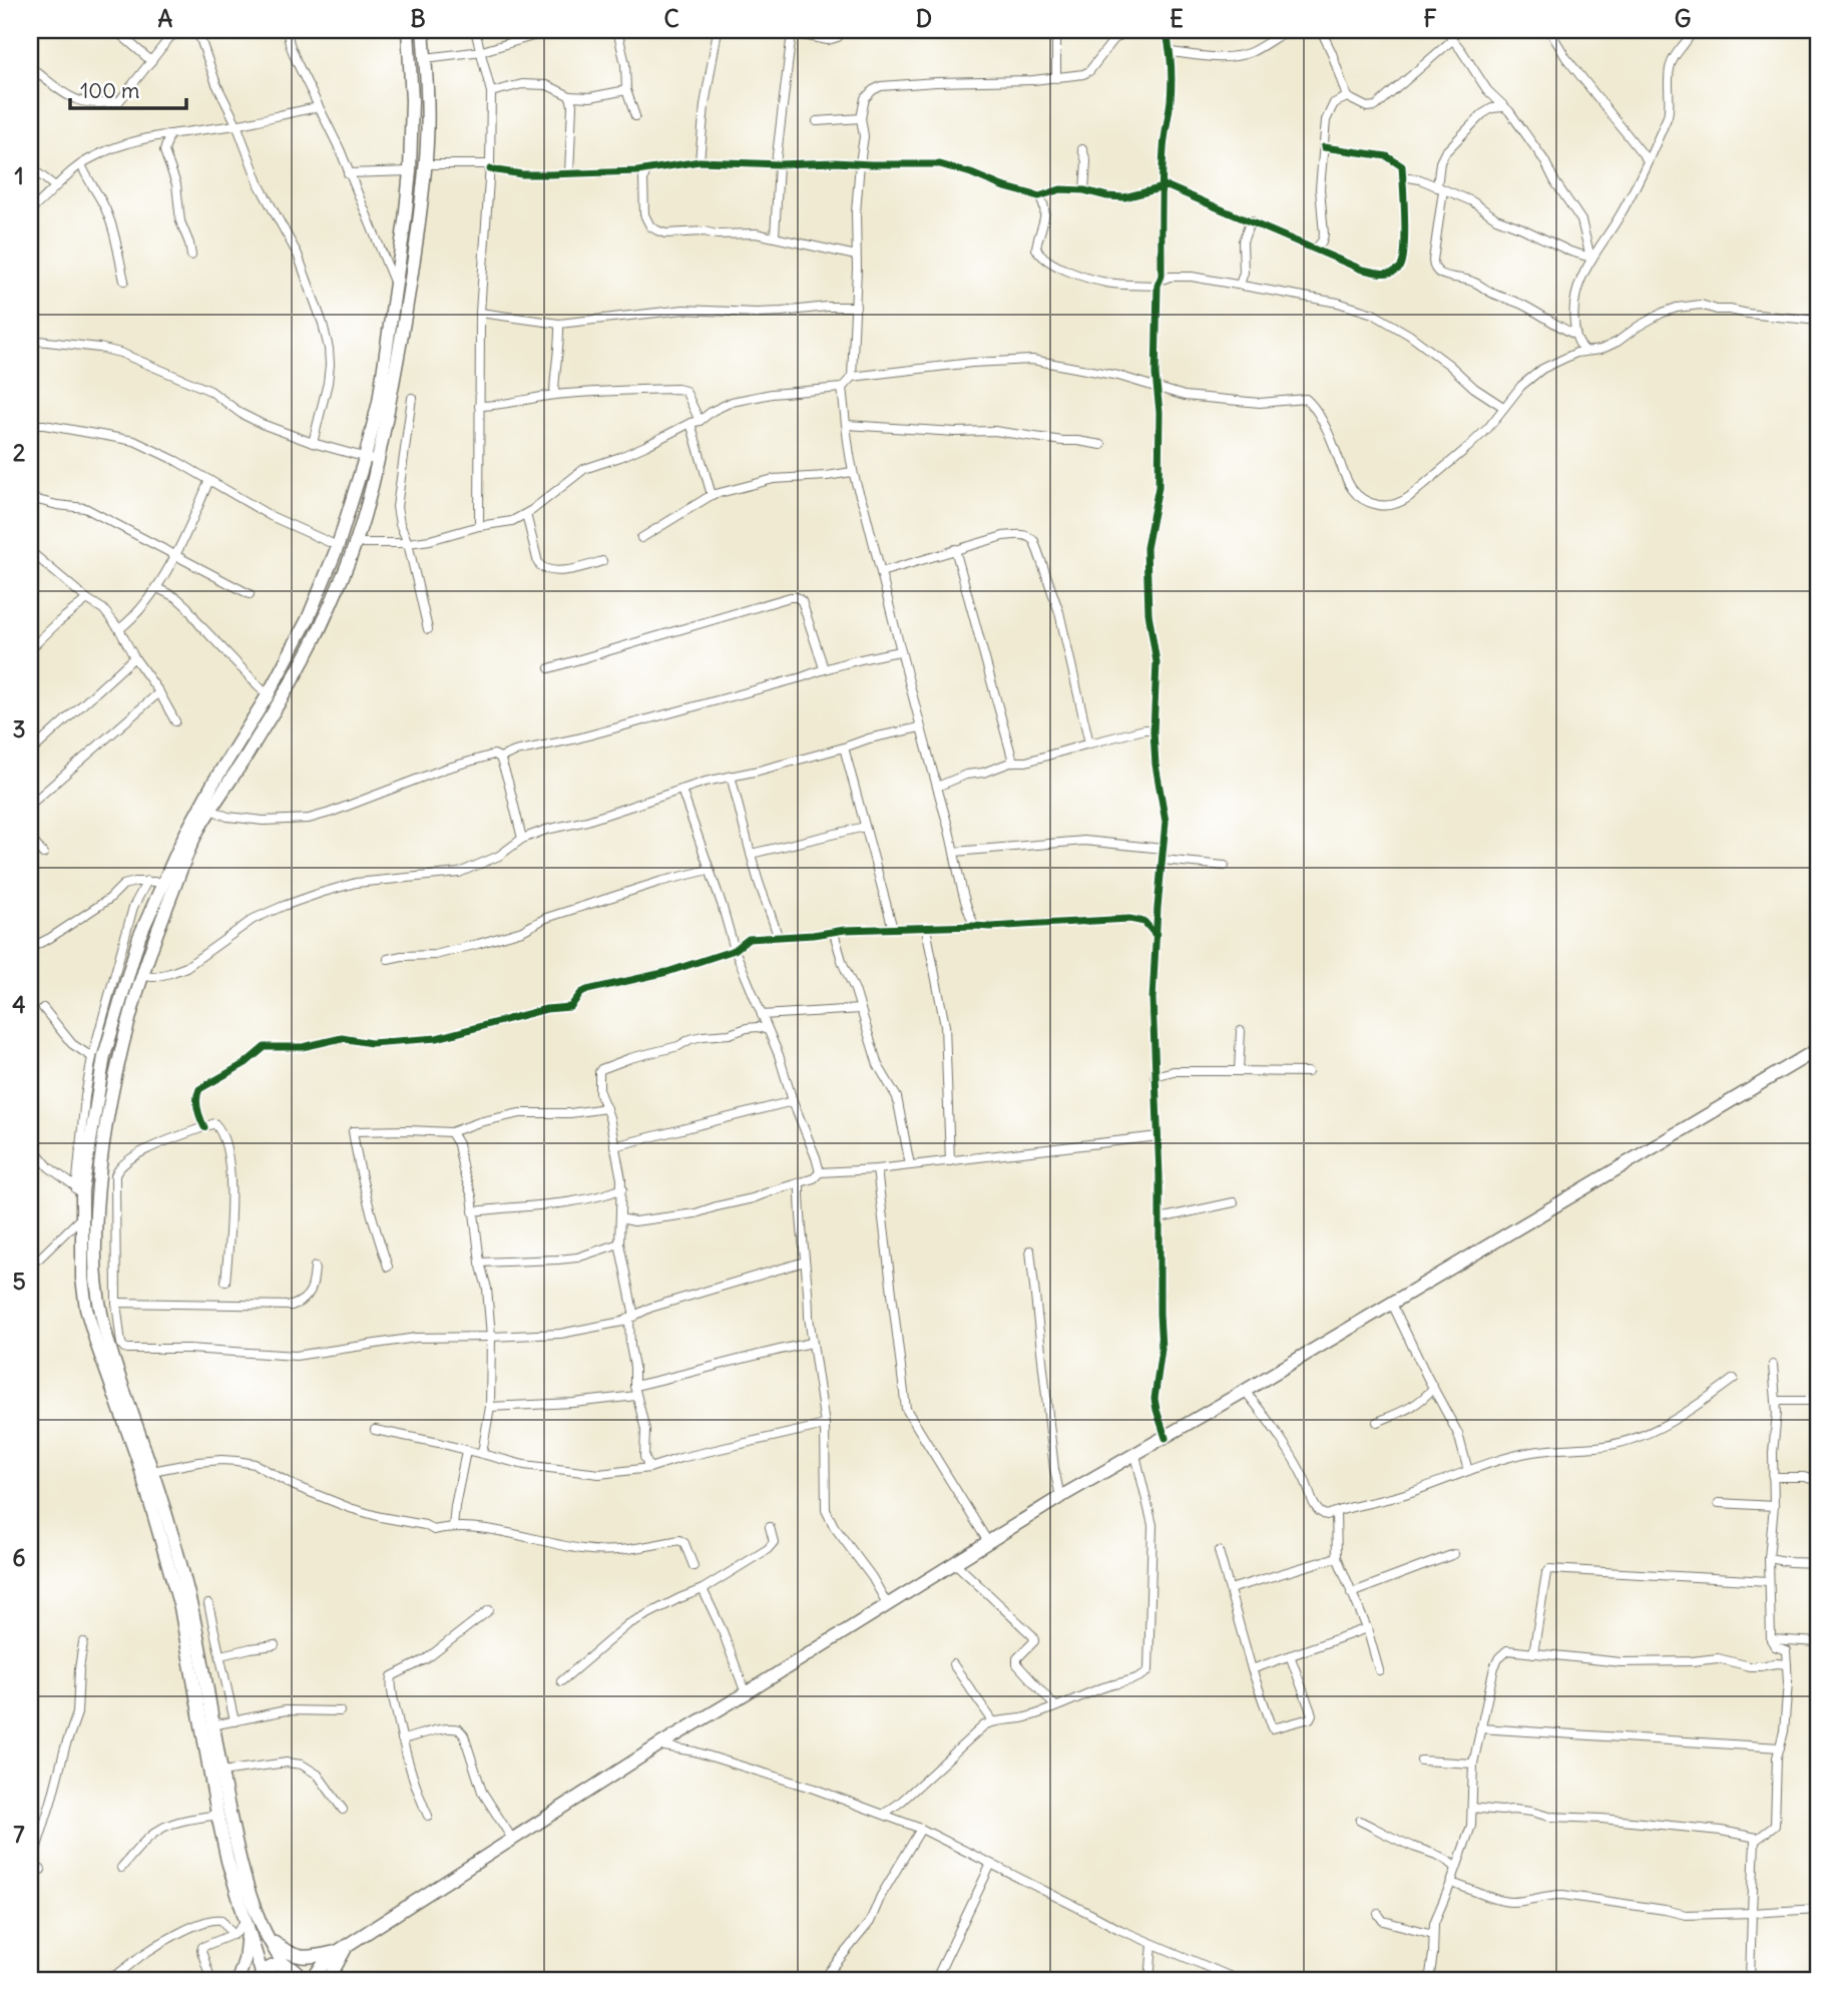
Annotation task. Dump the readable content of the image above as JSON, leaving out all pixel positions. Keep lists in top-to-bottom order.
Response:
{
  "scale_bar": "100 m",
  "grid": {
    "columns": [
      "A",
      "B",
      "C",
      "D",
      "E",
      "F",
      "G"
    ],
    "rows": [
      "1",
      "2",
      "3",
      "4",
      "5",
      "6",
      "7"
    ]
  }
}
